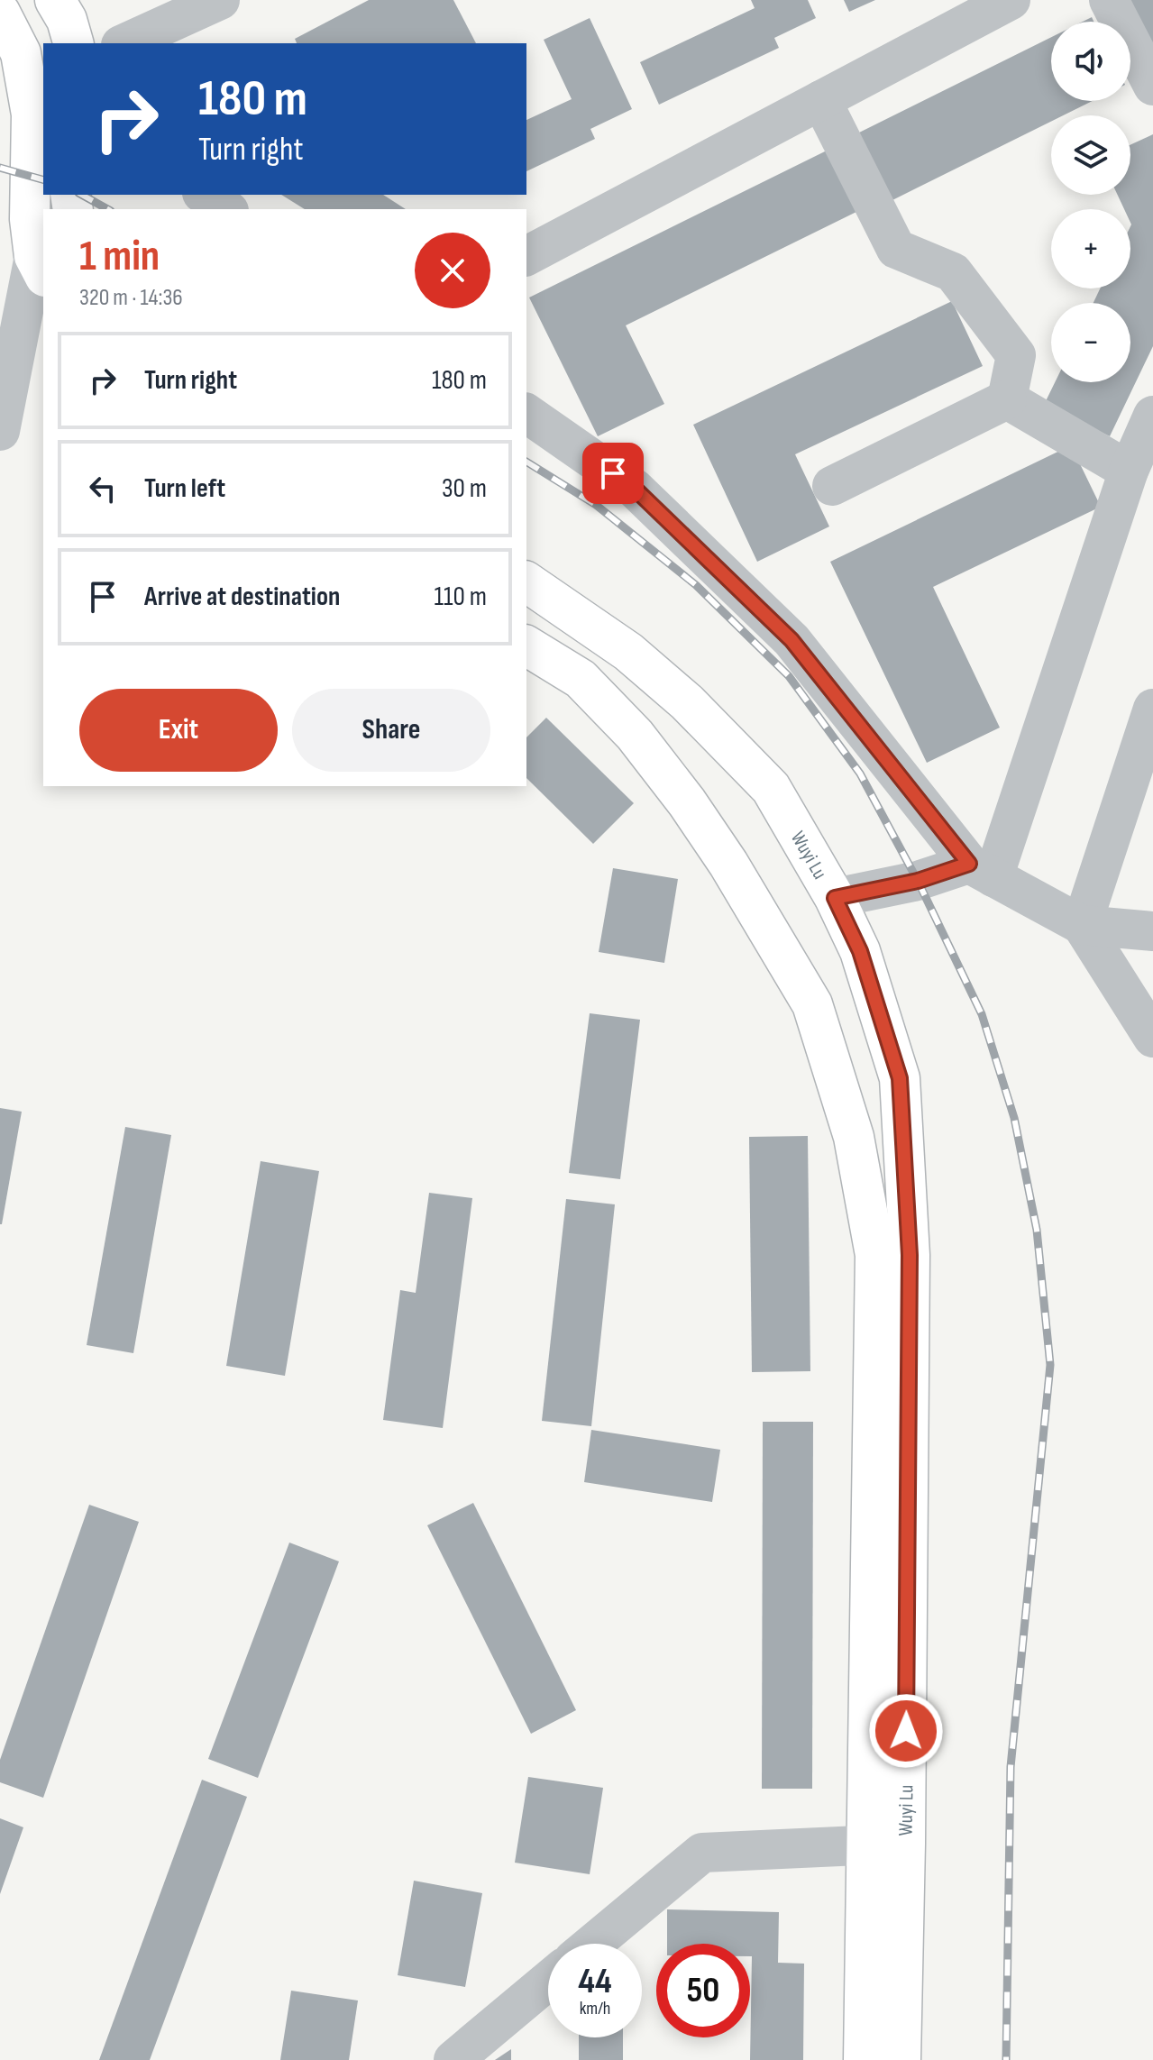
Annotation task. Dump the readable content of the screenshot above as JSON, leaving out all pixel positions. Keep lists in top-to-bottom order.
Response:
{
  "streets": {
    "main road": ["Wuyi Lu"]
  },
  "page": {
    "map_buttons": ["+", "−"],
    "turn": ["180 m", "Turn right"],
    "heading": ["1 min", "320 m · 14:36"],
    "list": [
      {
        "name": "Turn right",
        "value": "180 m"
      },
      {
        "name": "Turn left",
        "value": "30 m"
      },
      {
        "name": "Arrive at destination",
        "value": "110 m"
      }
    ],
    "buttons": ["Exit", "Share"],
    "speed": "44 km/h",
    "limit": "50"
  }
}
